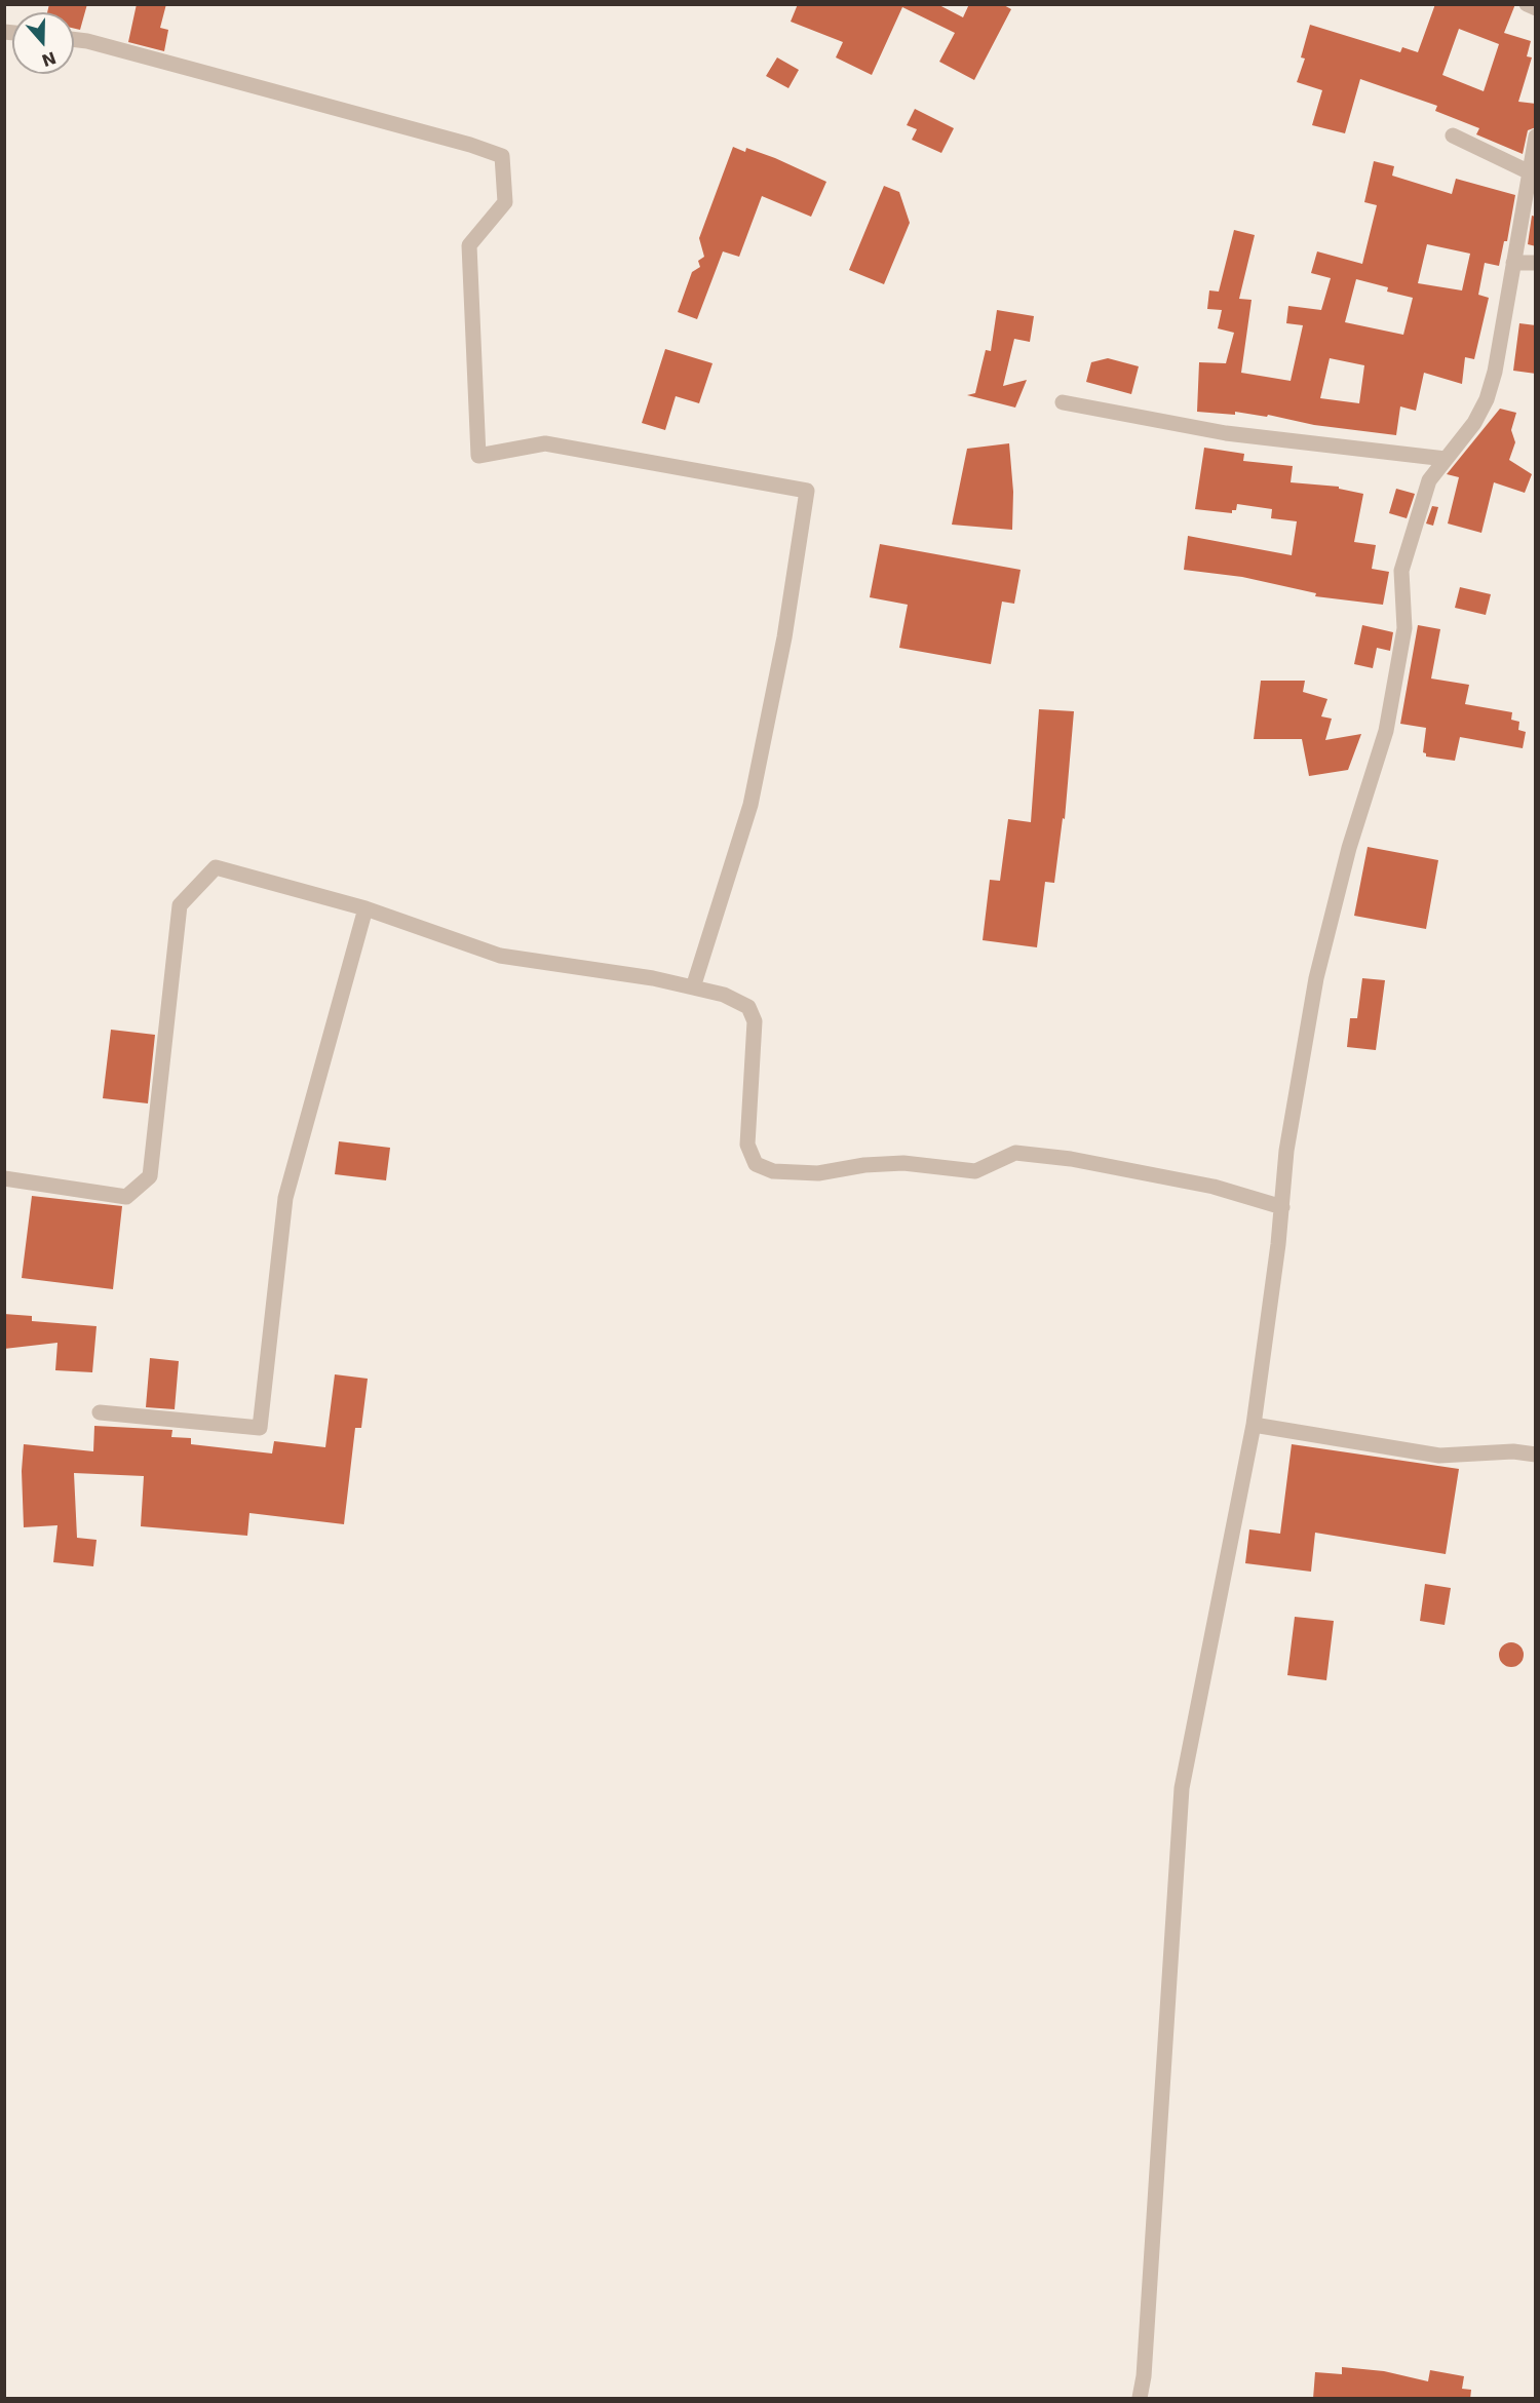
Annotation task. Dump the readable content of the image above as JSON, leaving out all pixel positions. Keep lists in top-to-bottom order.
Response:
{
  "north": "bottom"
}
